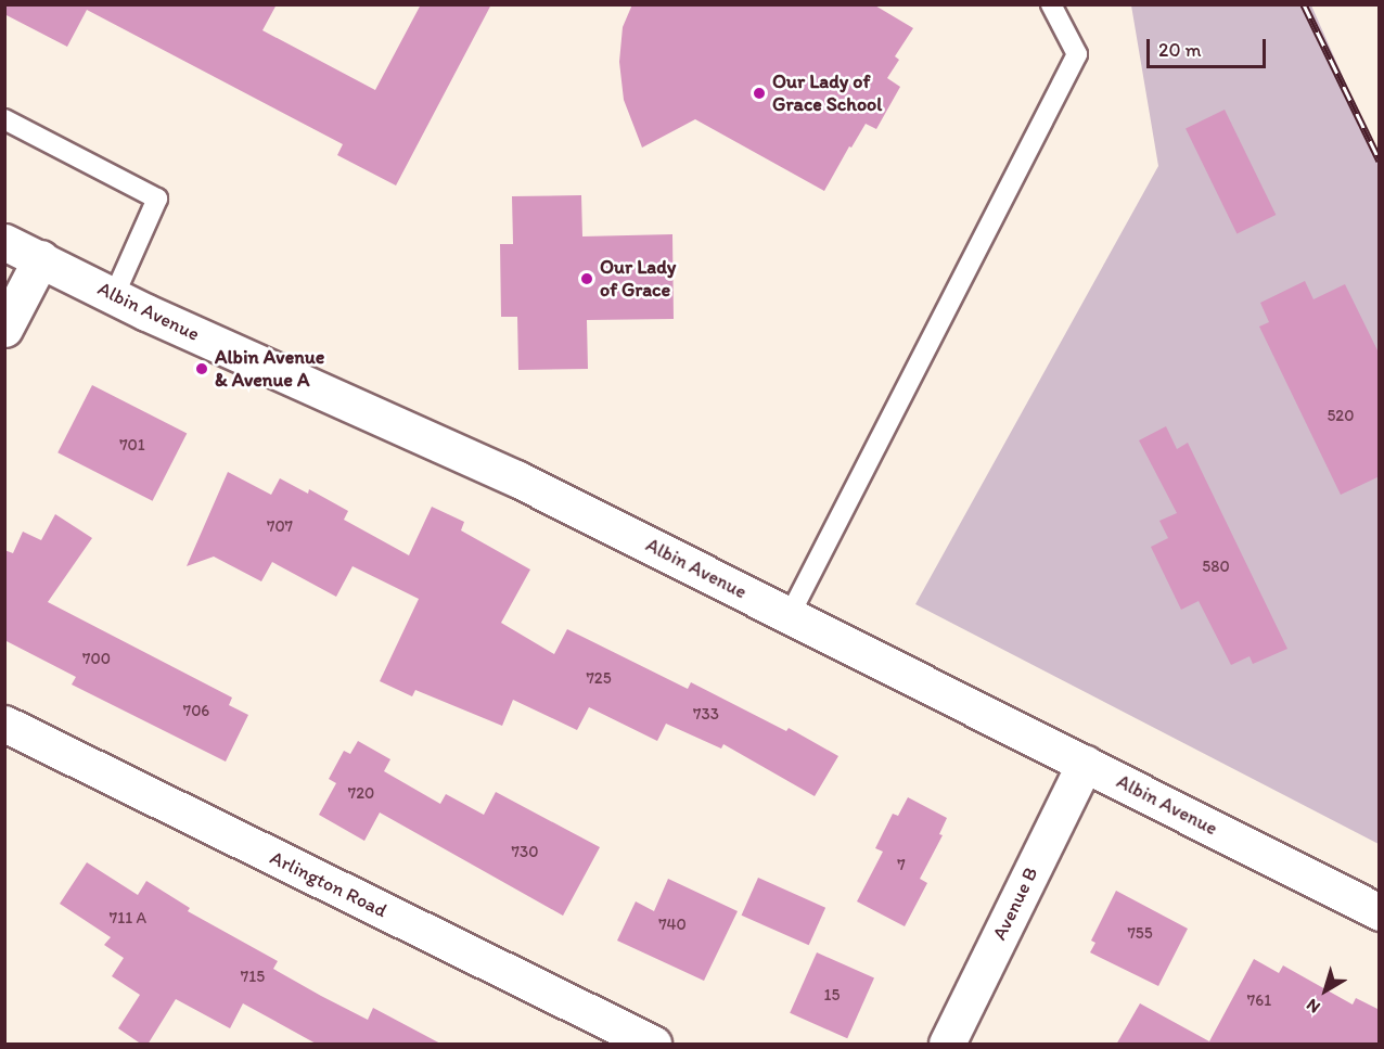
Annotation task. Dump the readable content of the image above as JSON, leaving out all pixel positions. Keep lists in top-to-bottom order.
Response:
{
  "streets": {
    "street": ["Albin Avenue", "Arlington Road", "Avenue B"]
  },
  "crossings": [
    ["Albin Avenue", "Avenue B"]
  ],
  "places": ["Our Lady of Grace School", "Our Lady of Grace", "Albin Avenue & Avenue A"],
  "house_numbers": [
    "520",
    "701",
    "707",
    "580",
    "700",
    "725",
    "706",
    "733",
    "720",
    "730",
    "7",
    "711 A",
    "740",
    "755",
    "715",
    "15",
    "761"
  ],
  "scale_bar": "20 m",
  "north": "bottom left"
}
